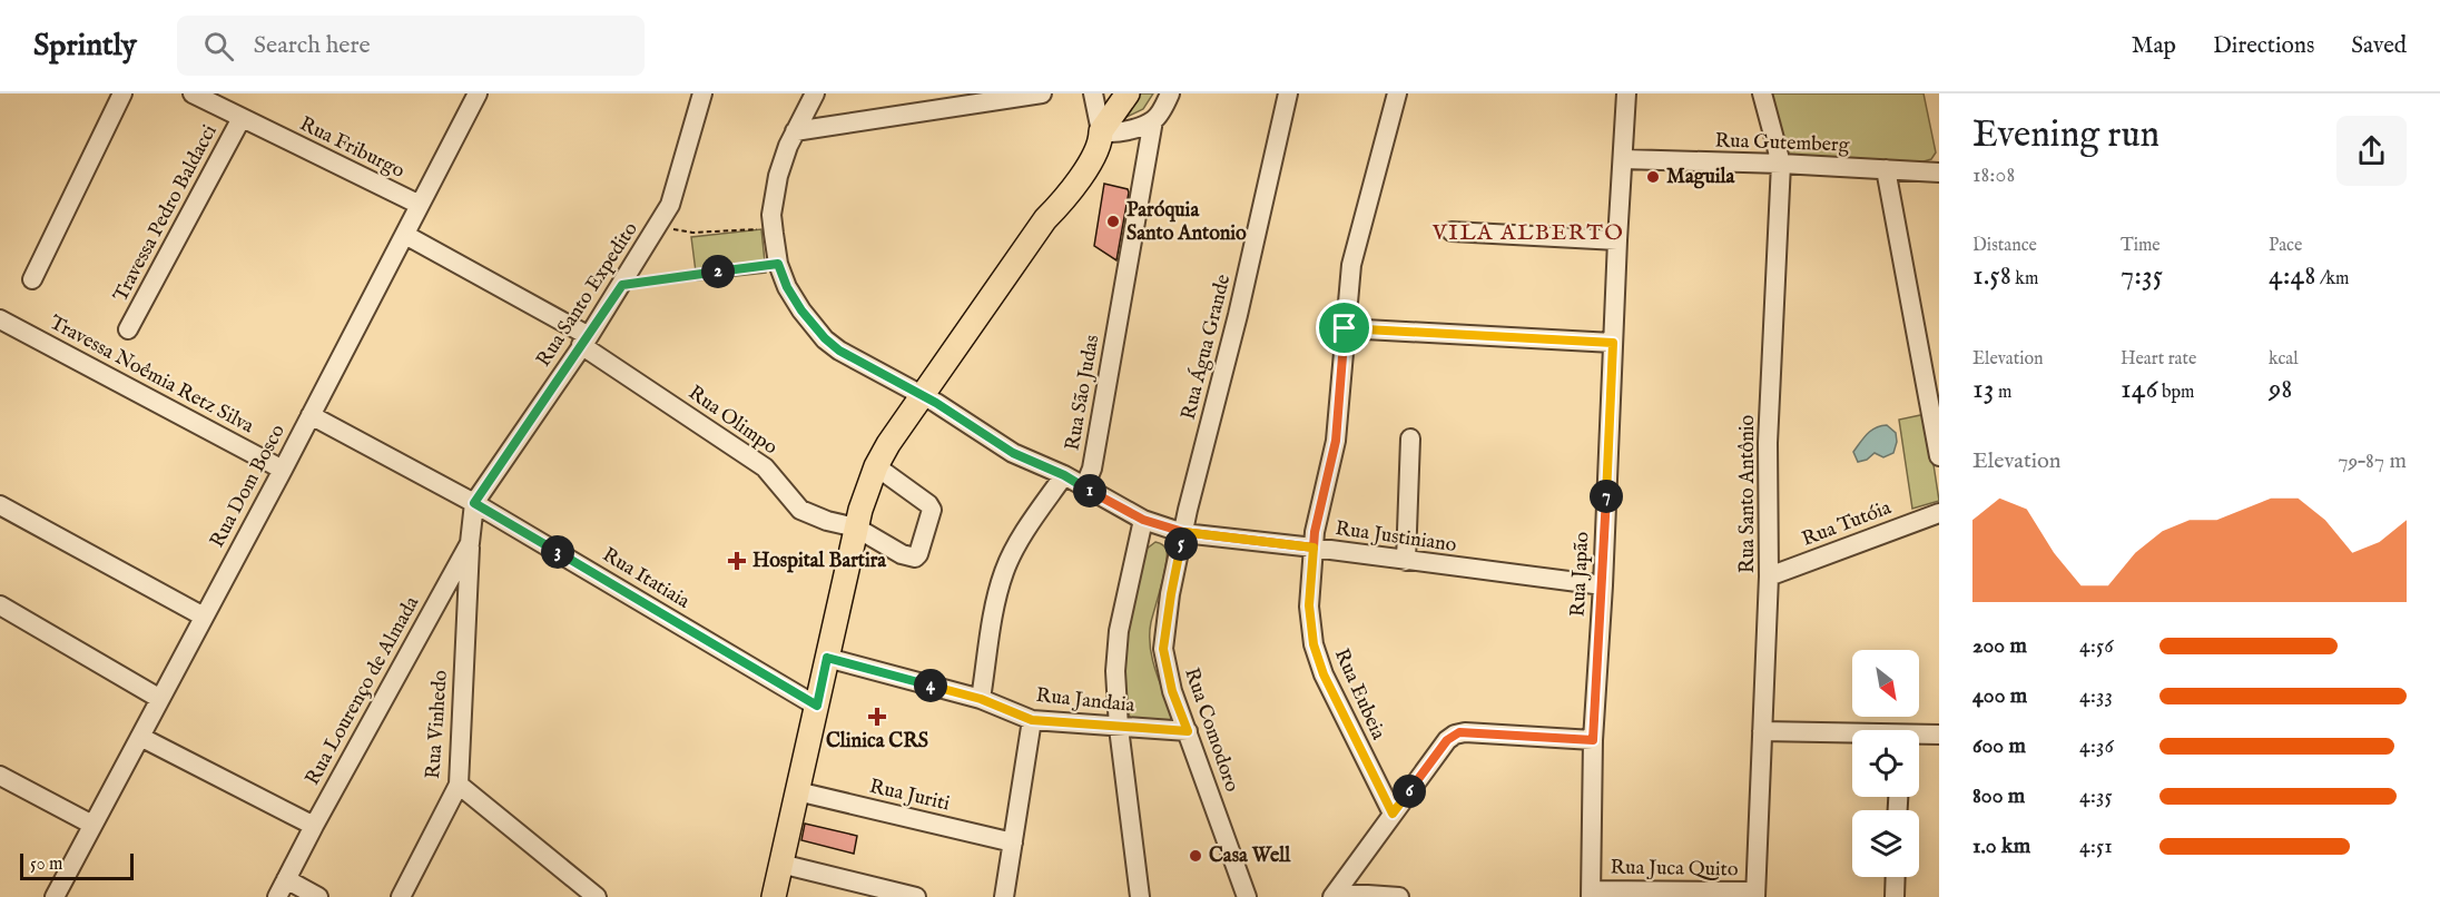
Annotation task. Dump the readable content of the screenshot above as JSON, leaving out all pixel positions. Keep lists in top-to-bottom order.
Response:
{
  "streets": {
    "street": [
      "Rua Gutemberg",
      "Rua Friburgo",
      "Travessa Pedro Baldacci",
      "Rua Santo Expedito",
      "Rua Água Grande",
      "Travessa Noêmia Retz Silva",
      "Rua São Judas",
      "Rua Olimpo",
      "Rua Dom Bosco",
      "Rua Santo Antônio",
      "Rua Tutóia",
      "Rua Justiniano",
      "Rua Japão",
      "Rua Itatiaia",
      "Rua Lourenço de Almada",
      "Rua Eubeia",
      "Rua Jandaia",
      "Rua Vinhedo",
      "Rua Comodoro",
      "Rua Juriti",
      "Rua Juca Quito"
    ]
  },
  "crossings": [
    ["Rua Gutemberg", "Rua Santo Antônio"],
    ["Rua Gutemberg", "Rua Japão"],
    ["Rua Friburgo", "Travessa Pedro Baldacci"],
    ["Rua Friburgo", "Rua Dom Bosco"],
    ["Rua Santo Expedito", "Rua Olimpo"],
    ["Rua Santo Expedito", "Rua Itatiaia"],
    ["Rua Santo Expedito", "Rua Lourenço de Almada"],
    ["Rua Água Grande", "Rua Justiniano"],
    ["Rua Água Grande", "Rua Comodoro"],
    ["Travessa Noêmia Retz Silva", "Rua Dom Bosco"],
    ["Rua São Judas", "Rua Justiniano"],
    ["Rua Olimpo", "Rua Dom Bosco"],
    ["Rua Dom Bosco", "Rua Itatiaia"],
    ["Rua Santo Antônio", "Rua Tutóia"],
    ["Rua Santo Antônio", "Rua Juca Quito"],
    ["Rua Justiniano", "Rua Japão"],
    ["Rua Justiniano", "Rua Eubeia"],
    ["Rua Justiniano", "Rua Comodoro"],
    ["Rua Japão", "Rua Juca Quito"],
    ["Rua Itatiaia", "Rua Lourenço de Almada"],
    ["Rua Lourenço de Almada", "Rua Vinhedo"],
    ["Rua Jandaia", "Rua Comodoro"]
  ],
  "districts": ["VILA ALBERTO"],
  "places": {
    "other": ["Maguila", "Paróquia Santo Antonio", "Casa Well"],
    "health": ["Hospital Bartira", "Clinica CRS"]
  },
  "scale_bar": "50 m",
  "north": "bottom right",
  "page": {
    "header": "Sprintly",
    "search": "Search here",
    "nav": ["Map", "Directions", "Saved"],
    "heading": ["Evening run", "18:08"],
    "stats": [
      ["Distance", "1.58 km"],
      ["Time", "7:35"],
      ["Pace", "4:48 /km"],
      ["Elevation", "13 m"],
      ["Heart rate", "146 bpm"],
      ["kcal", "98"]
    ],
    "pins": [
      "2",
      "1",
      "7",
      "5",
      "3",
      "4",
      "6"
    ],
    "chart": ["Elevation", "79–87 m"],
    "list": [
      {
        "name": "200 m",
        "note": "4:56"
      },
      {
        "name": "400 m",
        "note": "4:33"
      },
      {
        "name": "600 m",
        "note": "4:36"
      },
      {
        "name": "800 m",
        "note": "4:35"
      },
      {
        "name": "1.0 km",
        "note": "4:51"
      }
    ],
    "scale": "50 m"
  }
}
